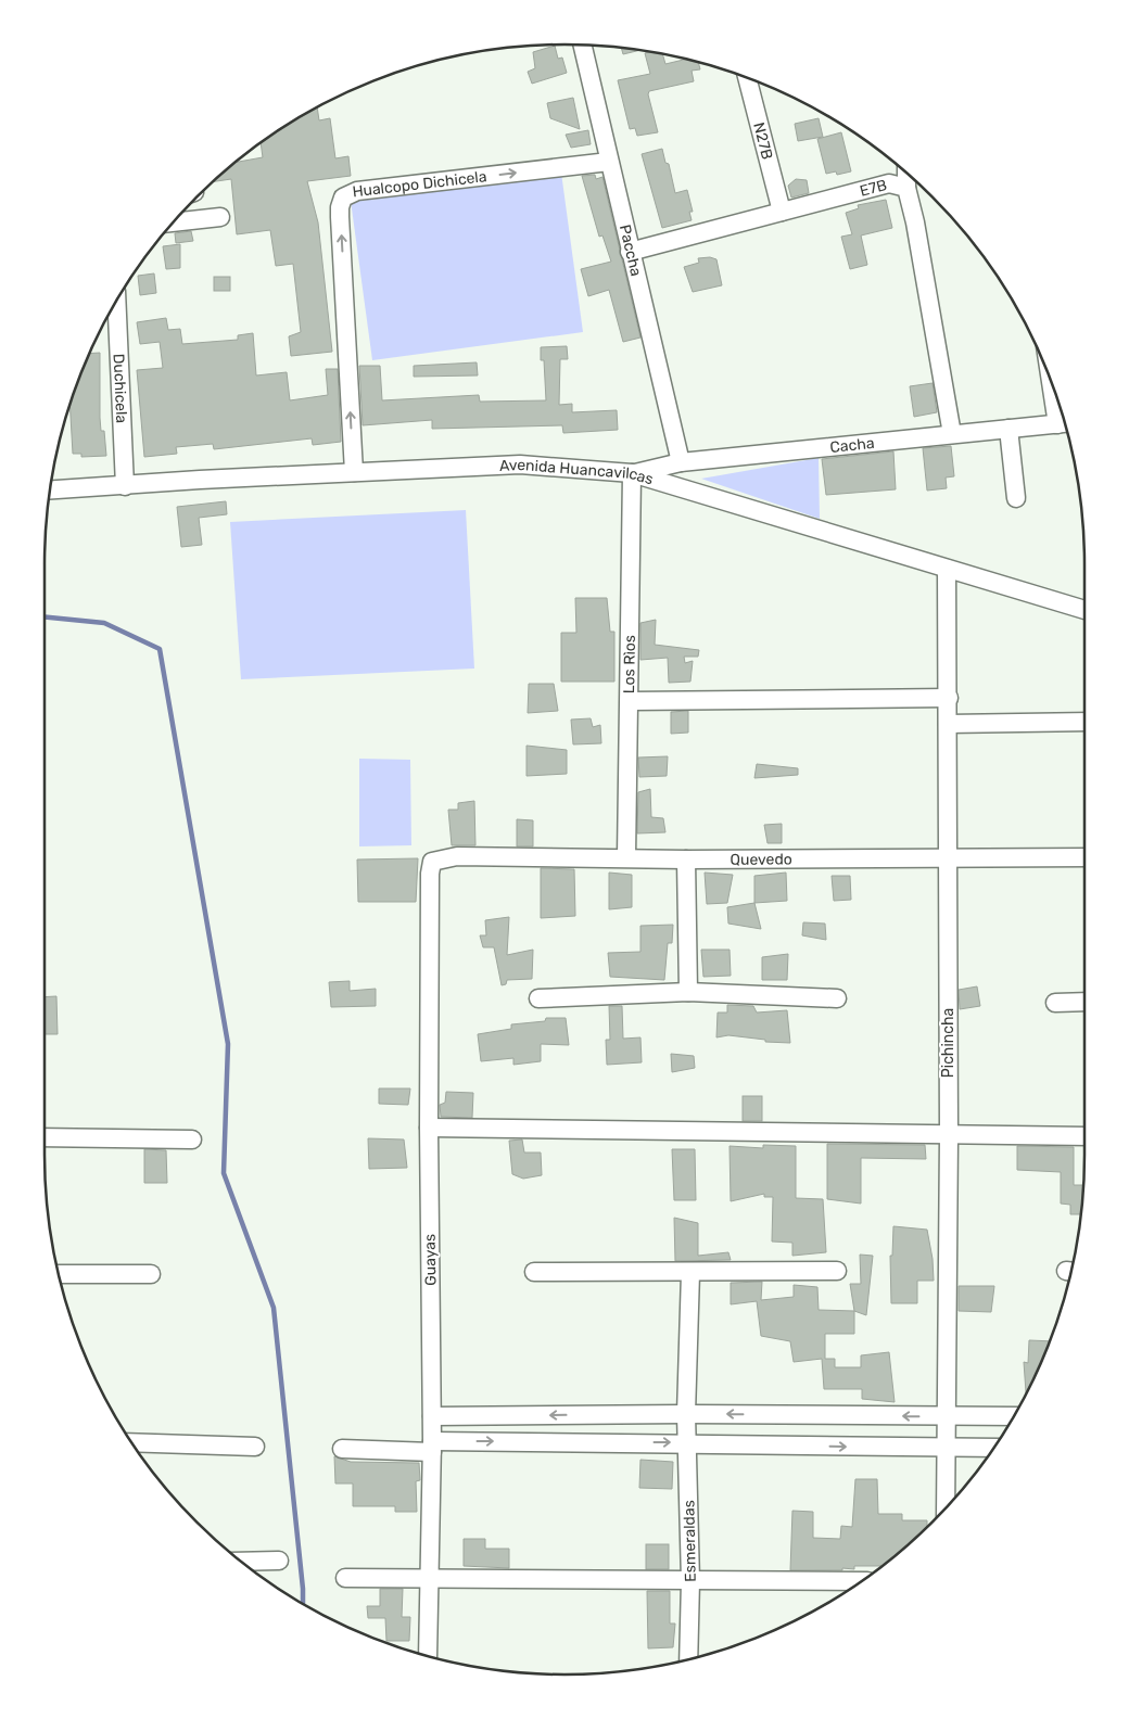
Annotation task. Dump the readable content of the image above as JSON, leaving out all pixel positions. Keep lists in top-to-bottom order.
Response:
{
  "streets": {
    "street": [
      "N27B",
      "Hualcopo Dichicela",
      "E7B",
      "Paccha",
      "Duchicela",
      "Cacha",
      "Avenida Huancavilcas",
      "Los Rìos",
      "Quevedo",
      "Pichincha",
      "Guayas",
      "Esmeraldas"
    ]
  },
  "crossings": [
    ["N27B", "E7B"],
    ["Hualcopo Dichicela", "Paccha"],
    ["Hualcopo Dichicela", "Avenida Huancavilcas"],
    ["E7B", "Paccha"],
    ["E7B", "Cacha"],
    ["Paccha", "Cacha"],
    ["Duchicela", "Avenida Huancavilcas"],
    ["Cacha", "Avenida Huancavilcas"],
    ["Cacha", "Los Rìos"],
    ["Avenida Huancavilcas", "Los Rìos"],
    ["Avenida Huancavilcas", "Pichincha"],
    ["Los Rìos", "Quevedo"],
    ["Quevedo", "Pichincha"],
    ["Quevedo", "Guayas"]
  ]
}
